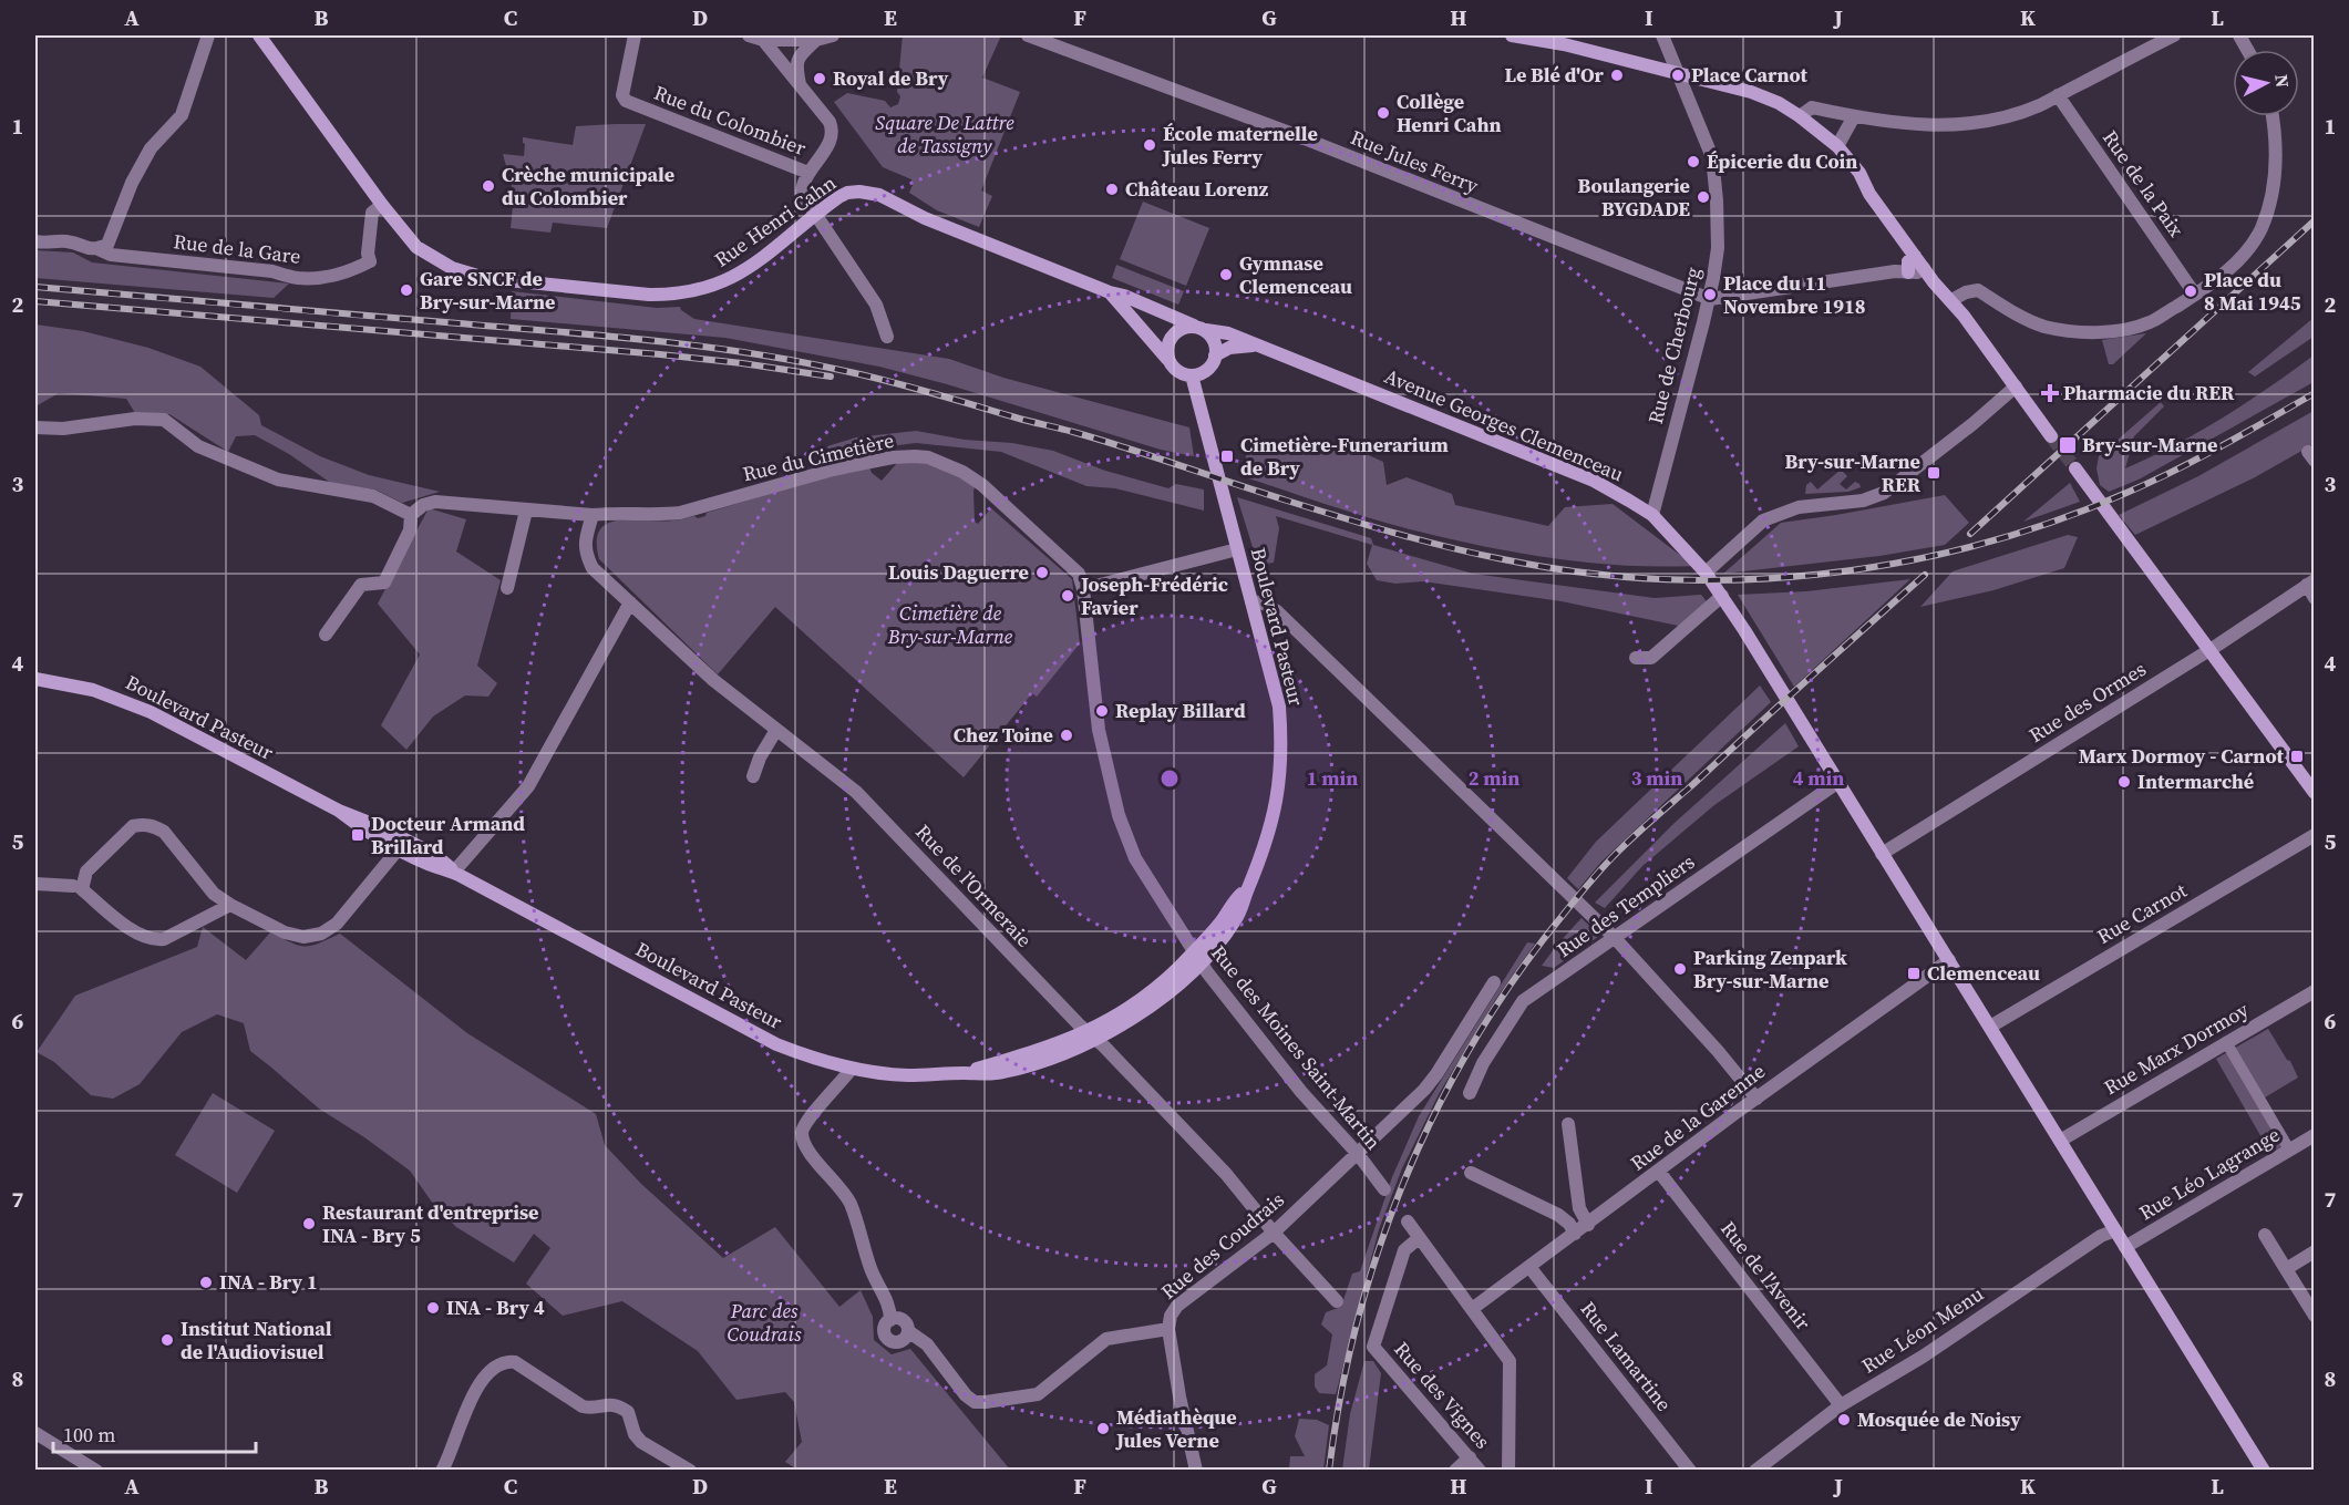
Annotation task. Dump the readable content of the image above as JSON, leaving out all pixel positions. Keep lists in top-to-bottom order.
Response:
{
  "streets": {
    "main road": ["Rue Henri Cahn", "Avenue Georges Clemenceau", "Boulevard Pasteur"],
    "street": [
      "Rue du Colombier",
      "Rue Jules Ferry",
      "Rue de la Paix",
      "Rue de la Gare",
      "Rue de Cherbourg",
      "Rue du Cimetière",
      "Rue des Ormes",
      "Rue de l'Ormeraie",
      "Rue des Templiers",
      "Rue Carnot",
      "Rue des Moines Saint-Martin",
      "Rue Marx Dormoy",
      "Rue de la Garenne",
      "Rue Léo Lagrange",
      "Rue des Coudrais",
      "Rue de l'Avenir",
      "Rue Léon Menu",
      "Rue Lamartine",
      "Rue des Vignes"
    ]
  },
  "crossings": [
    ["Rue Jules Ferry", "Rue de Cherbourg"],
    ["Rue Henri Cahn", "Rue de la Gare"],
    ["Rue Henri Cahn", "Avenue Georges Clemenceau"],
    ["Rue de Cherbourg", "Avenue Georges Clemenceau"],
    ["Avenue Georges Clemenceau", "Boulevard Pasteur"],
    ["Avenue Georges Clemenceau", "Rue des Ormes"],
    ["Avenue Georges Clemenceau", "Rue des Templiers"],
    ["Avenue Georges Clemenceau", "Rue Carnot"],
    ["Avenue Georges Clemenceau", "Rue Marx Dormoy"],
    ["Avenue Georges Clemenceau", "Rue de la Garenne"],
    ["Avenue Georges Clemenceau", "Rue Léo Lagrange"],
    ["Avenue Georges Clemenceau", "Rue Léon Menu"],
    ["Rue du Cimetière", "Rue de l'Ormeraie"],
    ["Rue du Cimetière", "Rue des Moines Saint-Martin"],
    ["Boulevard Pasteur", "Rue de l'Ormeraie"],
    ["Boulevard Pasteur", "Rue des Moines Saint-Martin"],
    ["Rue de l'Ormeraie", "Rue des Coudrais"],
    ["Rue des Moines Saint-Martin", "Rue des Coudrais"],
    ["Rue de la Garenne", "Rue de l'Avenir"],
    ["Rue de la Garenne", "Rue Lamartine"],
    ["Rue de l'Avenir", "Rue Léon Menu"]
  ],
  "parks": ["Square De Lattre de Tassigny", "Cimetière de Bry-sur-Marne", "Parc des Coudrais"],
  "places": {
    "other": [
      "Le Blé d'Or",
      "Place Carnot",
      "Royal de Bry",
      "Collège Henri Cahn",
      "École maternelle Jules Ferry",
      "Épicerie du Coin",
      "Crèche municipale du Colombier",
      "Château Lorenz",
      "Boulangerie BYGDADE",
      "Gymnase Clemenceau",
      "Gare SNCF de Bry-sur-Marne",
      "Place du 8 Mai 1945",
      "Place du 11 Novembre 1918",
      "Louis Daguerre",
      "Joseph-Frédéric Favier",
      "Replay Billard",
      "Chez Toine",
      "Intermarché",
      "Parking Zenpark Bry-sur-Marne",
      "Restaurant d'entreprise INA - Bry 5",
      "INA - Bry 1",
      "INA - Bry 4",
      "Institut National de l'Audiovisuel",
      "Mosquée de Noisy",
      "Médiathèque Jules Verne"
    ],
    "health": ["Pharmacie du RER"],
    "transit": [
      "Bry-sur-Marne",
      "Cimetière-Funerarium de Bry",
      "Bry-sur-Marne RER",
      "Marx Dormoy - Carnot",
      "Docteur Armand Brillard",
      "Clemenceau"
    ]
  },
  "scale_bar": "100 m",
  "north": "right",
  "grid": {
    "columns": [
      "A",
      "B",
      "C",
      "D",
      "E",
      "F",
      "G",
      "H",
      "I",
      "J",
      "K",
      "L"
    ],
    "rows": [
      "1",
      "2",
      "3",
      "4",
      "5",
      "6",
      "7",
      "8"
    ]
  },
  "rings": [
    "1 min",
    "2 min",
    "3 min",
    "4 min"
  ]
}
